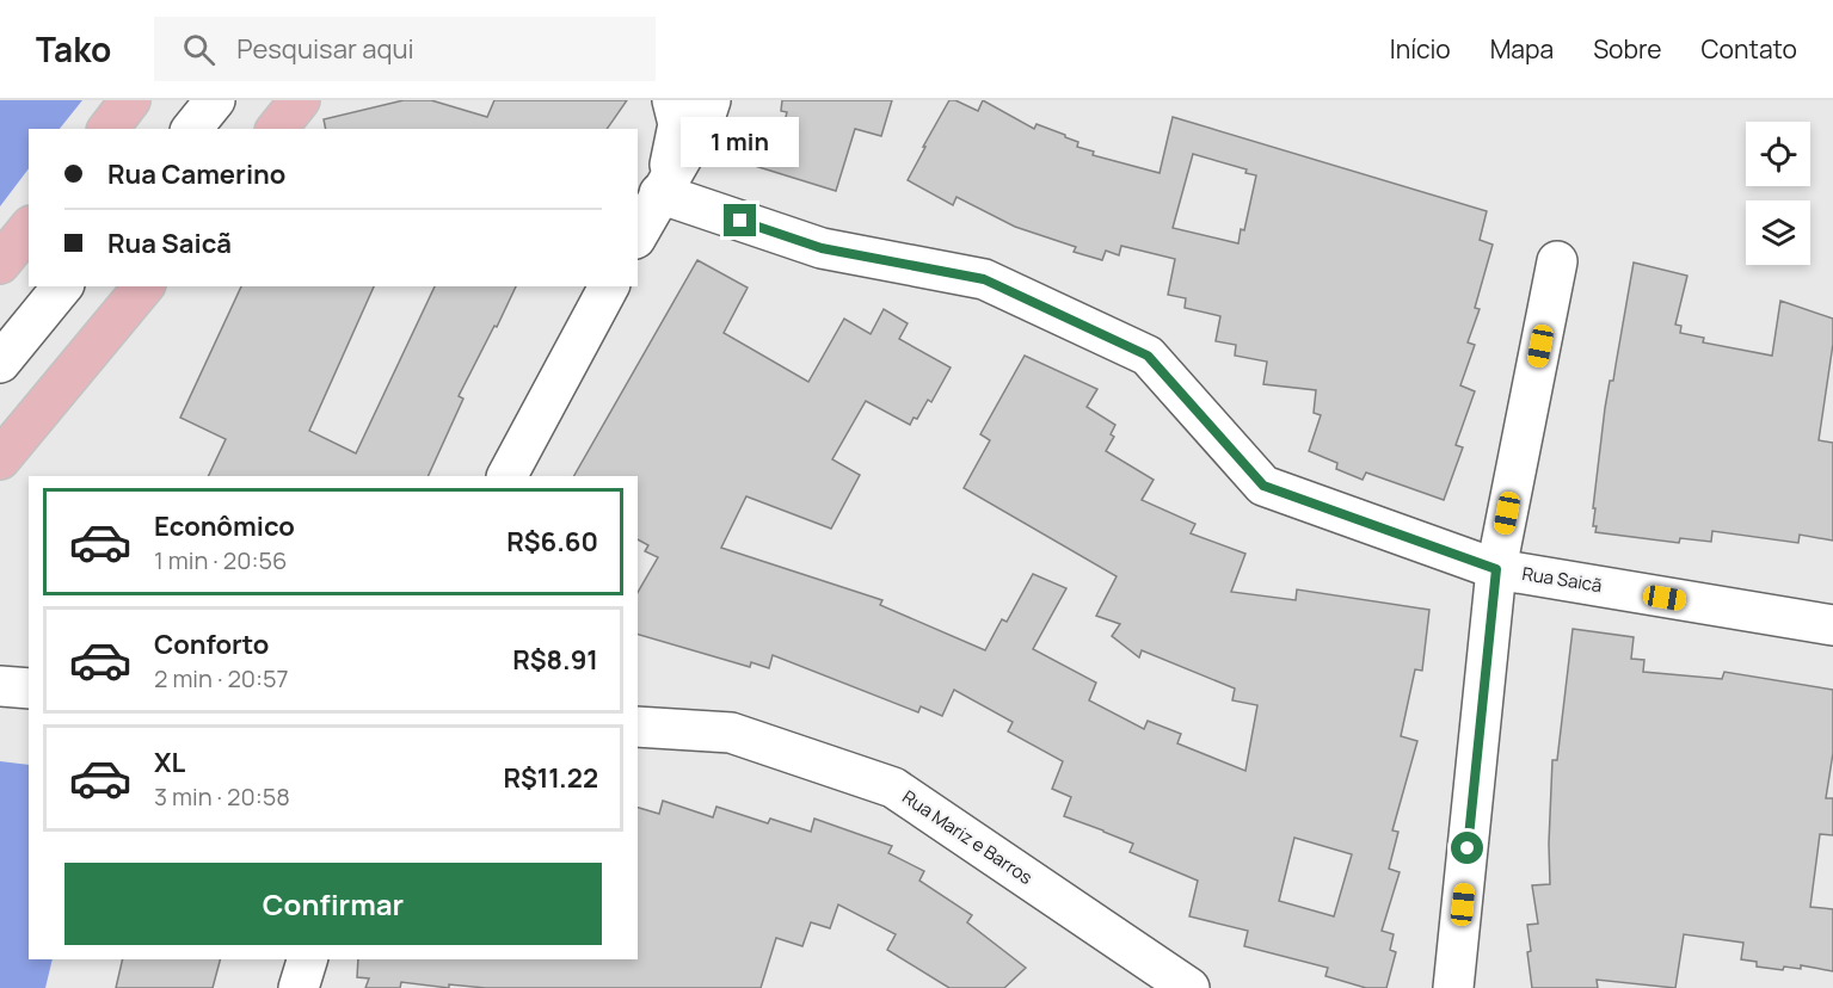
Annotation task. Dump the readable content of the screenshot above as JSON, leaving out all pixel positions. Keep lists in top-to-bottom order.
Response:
{
  "streets": {
    "street": ["Rua Saicã", "Rua Mariz e Barros"]
  },
  "page": {
    "header": "Tako",
    "search": "Pesquisar aqui",
    "nav": [
      "Início",
      "Mapa",
      "Sobre",
      "Contato"
    ],
    "bubble": "1 min",
    "banner": ["Rua Camerino", "Rua Saicã"],
    "list": [
      {
        "name": "Econômico",
        "note": "1 min · 20:56",
        "value": "R$6.60"
      },
      {
        "name": "Conforto",
        "note": "2 min · 20:57",
        "value": "R$8.91"
      },
      {
        "name": "XL",
        "note": "3 min · 20:58",
        "value": "R$11.22"
      }
    ],
    "buttons": "Confirmar"
  }
}
